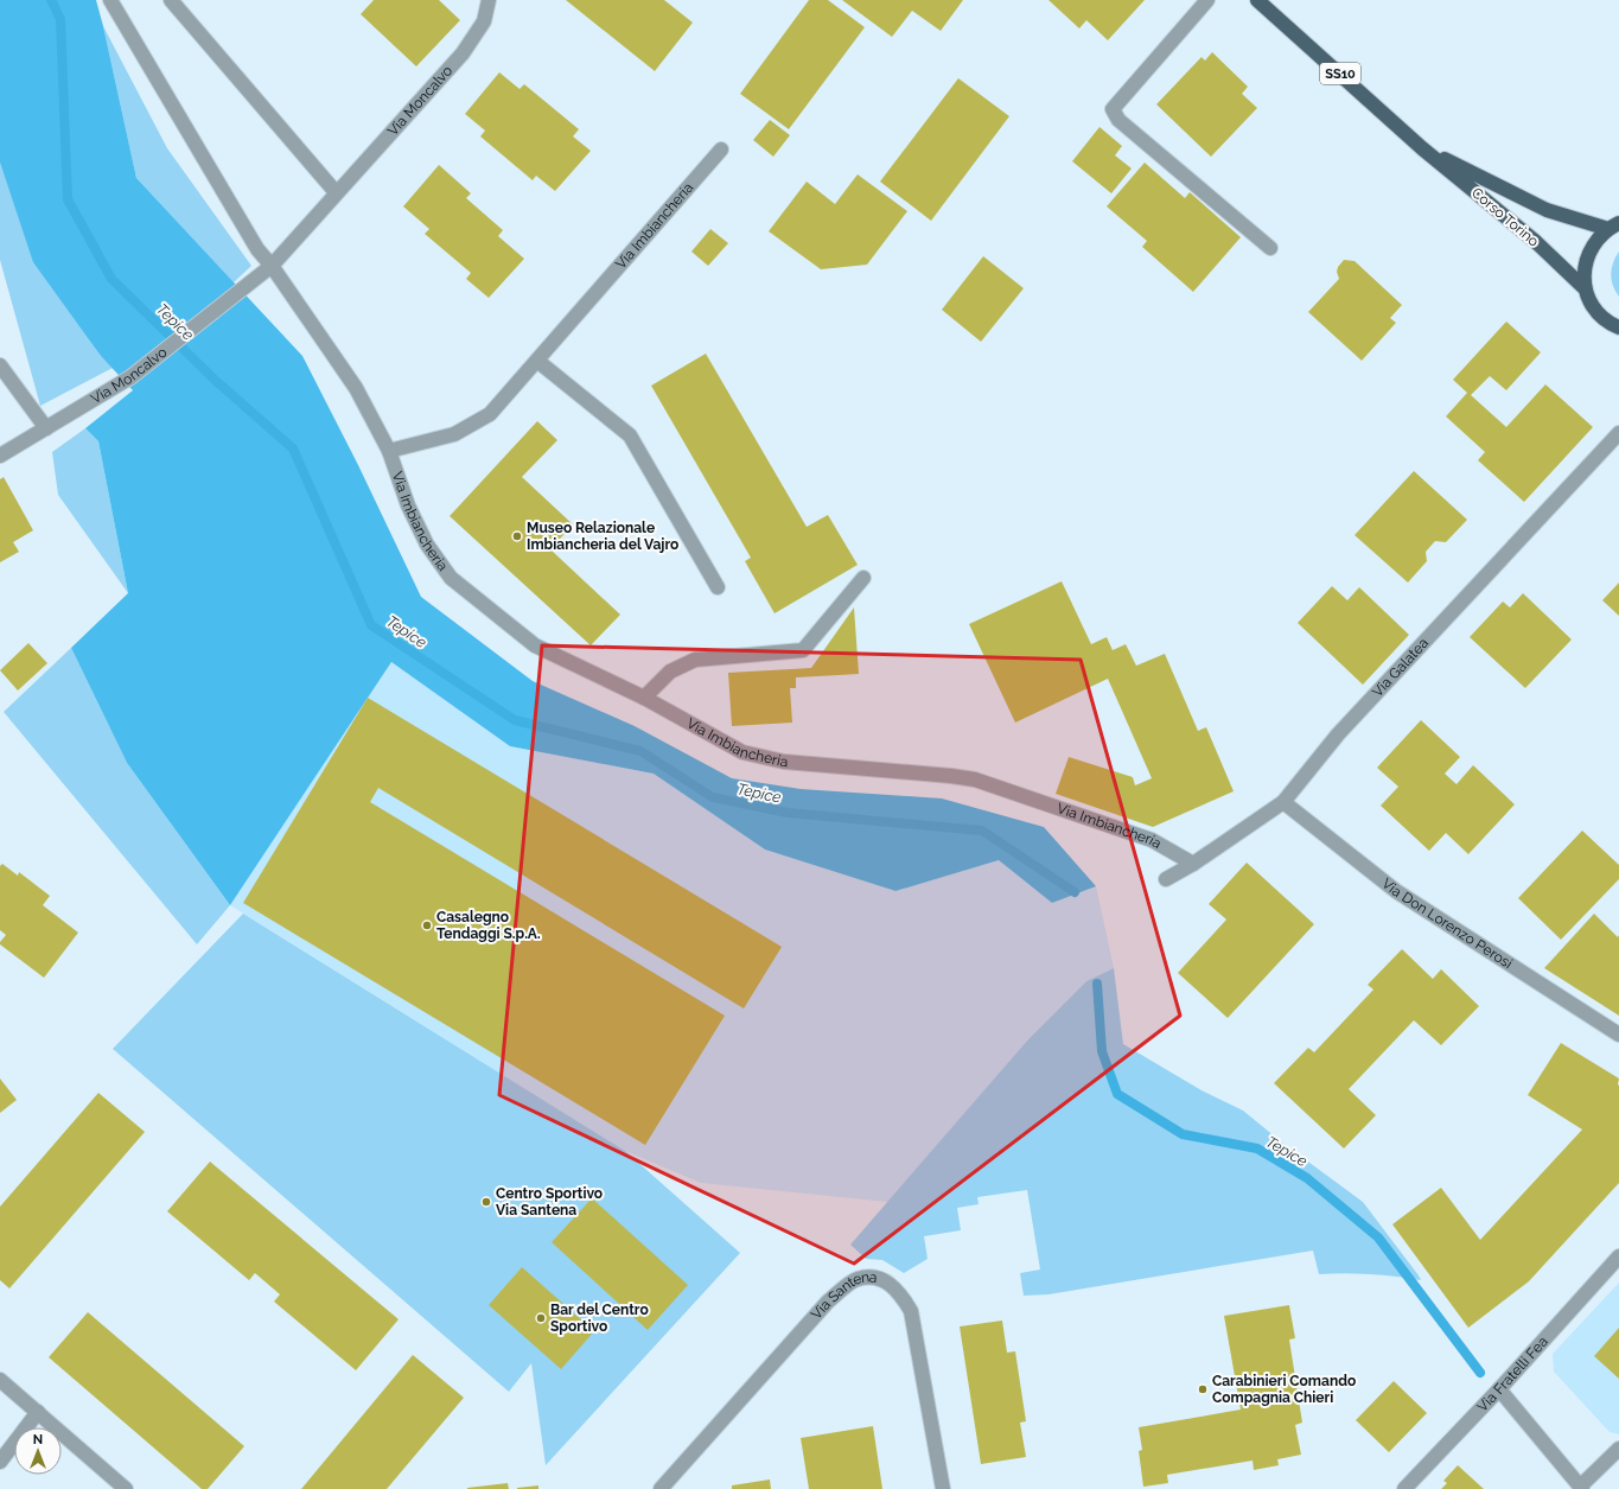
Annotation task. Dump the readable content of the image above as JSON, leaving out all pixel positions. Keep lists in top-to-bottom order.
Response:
{
  "streets": {
    "main road": ["SS10", "Corso Torino"],
    "street": [
      "Via Moncalvo",
      "Via Imbiancheria",
      "Via Galatea",
      "Via Don Lorenzo Perosi",
      "Via Santena",
      "Via Fratelli Fea"
    ]
  },
  "crossings": [
    ["SS10", "Corso Torino"],
    ["Via Moncalvo", "Via Imbiancheria"],
    ["Via Imbiancheria", "Via Galatea"],
    ["Via Galatea", "Via Don Lorenzo Perosi"]
  ],
  "water": ["Tepice"],
  "places": [
    "Museo Relazionale Imbiancheria del Vajro",
    "Casalegno Tendaggi S.p.A.",
    "Centro Sportivo Via Santena",
    "Bar del Centro Sportivo",
    "Carabinieri Comando Compagnia Chieri"
  ],
  "north": "top"
}
